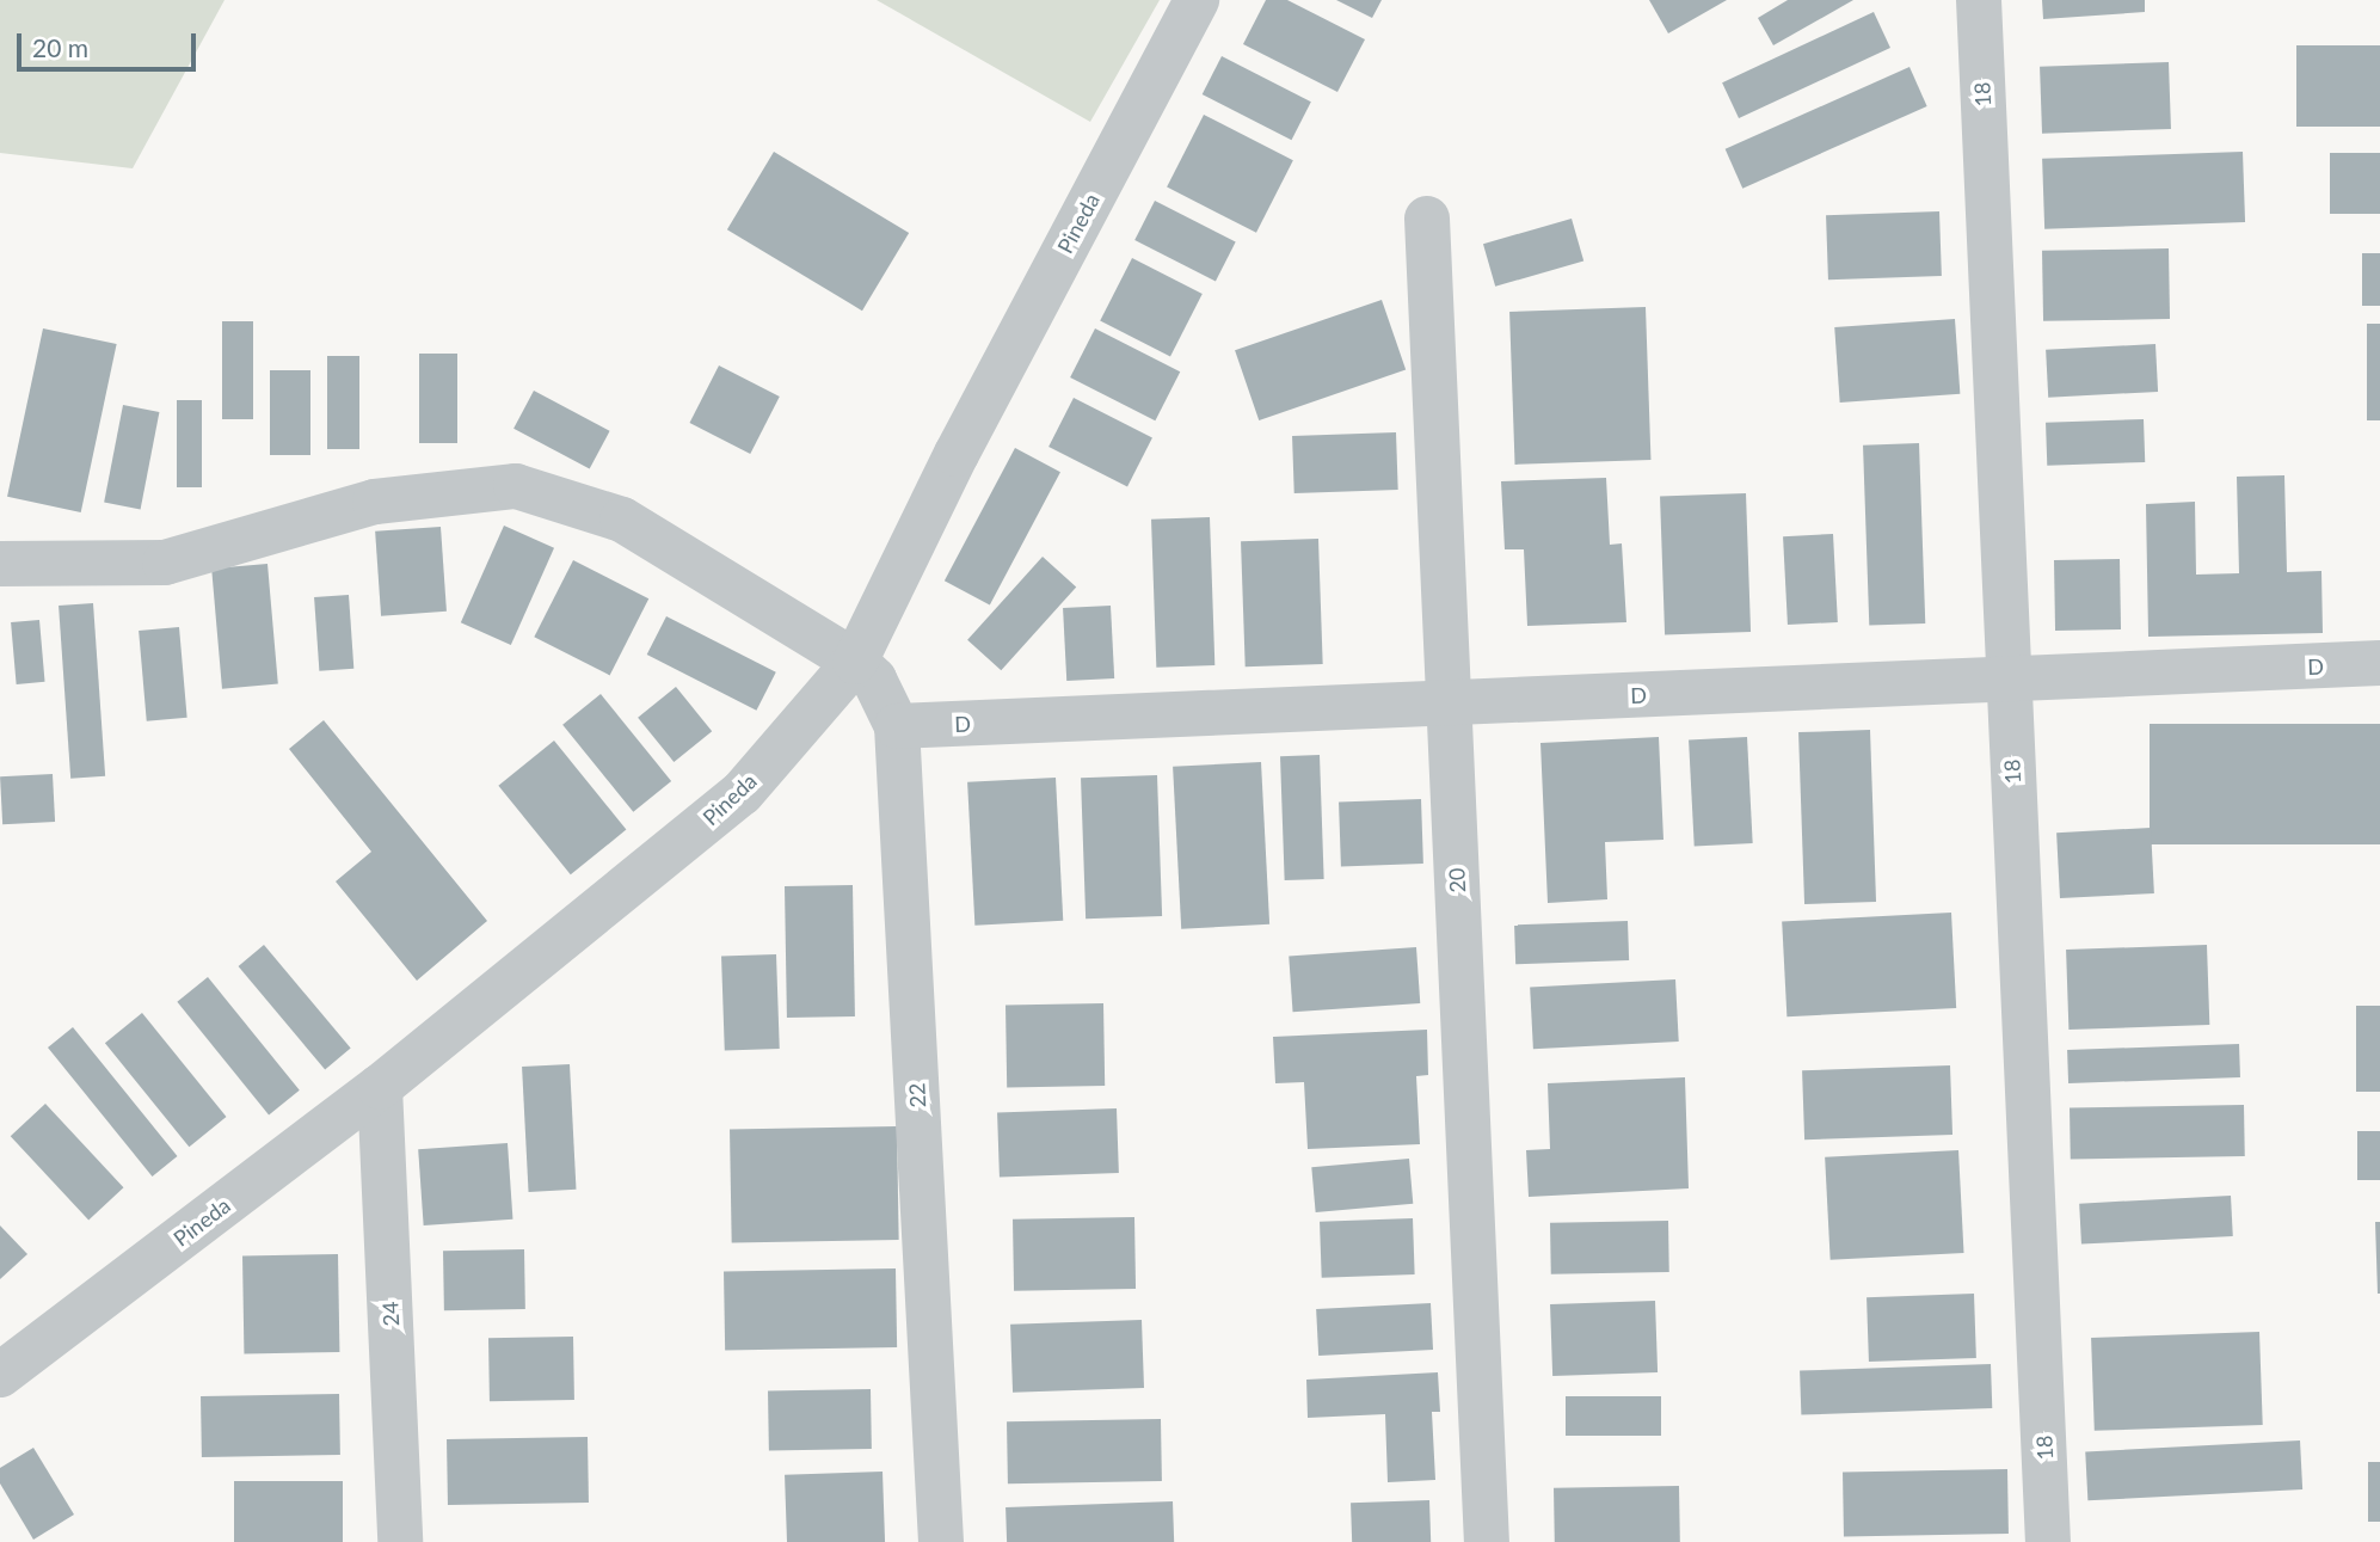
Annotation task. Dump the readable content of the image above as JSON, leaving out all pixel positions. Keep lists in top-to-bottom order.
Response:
{
  "streets": {
    "street": [
      "18",
      "Pineda",
      "D",
      "20",
      "22",
      "24"
    ]
  },
  "crossings": [
    ["18", "D"],
    ["Pineda", "22"],
    ["Pineda", "24"],
    ["D", "20"],
    ["D", "22"]
  ],
  "scale_bar": "20 m"
}
